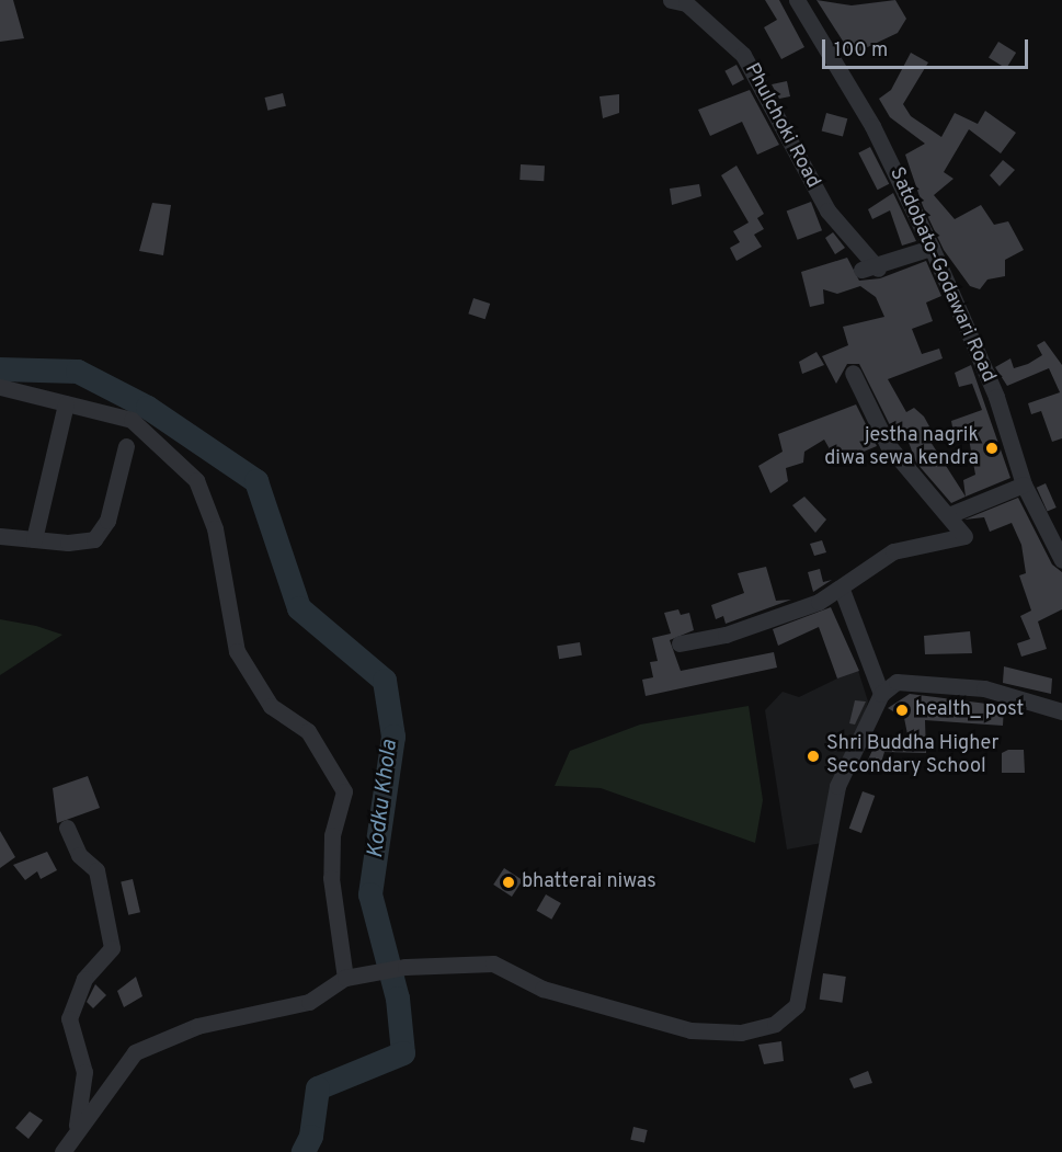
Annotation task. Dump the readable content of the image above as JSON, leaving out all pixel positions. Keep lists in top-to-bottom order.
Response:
{
  "streets": {
    "street": ["Phulchoki Road", "Satdobato-Godawari Road"]
  },
  "crossings": [
    ["Phulchoki Road", "Satdobato-Godawari Road"]
  ],
  "water": ["Kodku Khola"],
  "places": [
    "jestha nagrik diwa sewa kendra",
    "health_ post",
    "Shri Buddha Higher Secondary School",
    "bhatterai niwas"
  ],
  "scale_bar": "100 m"
}
